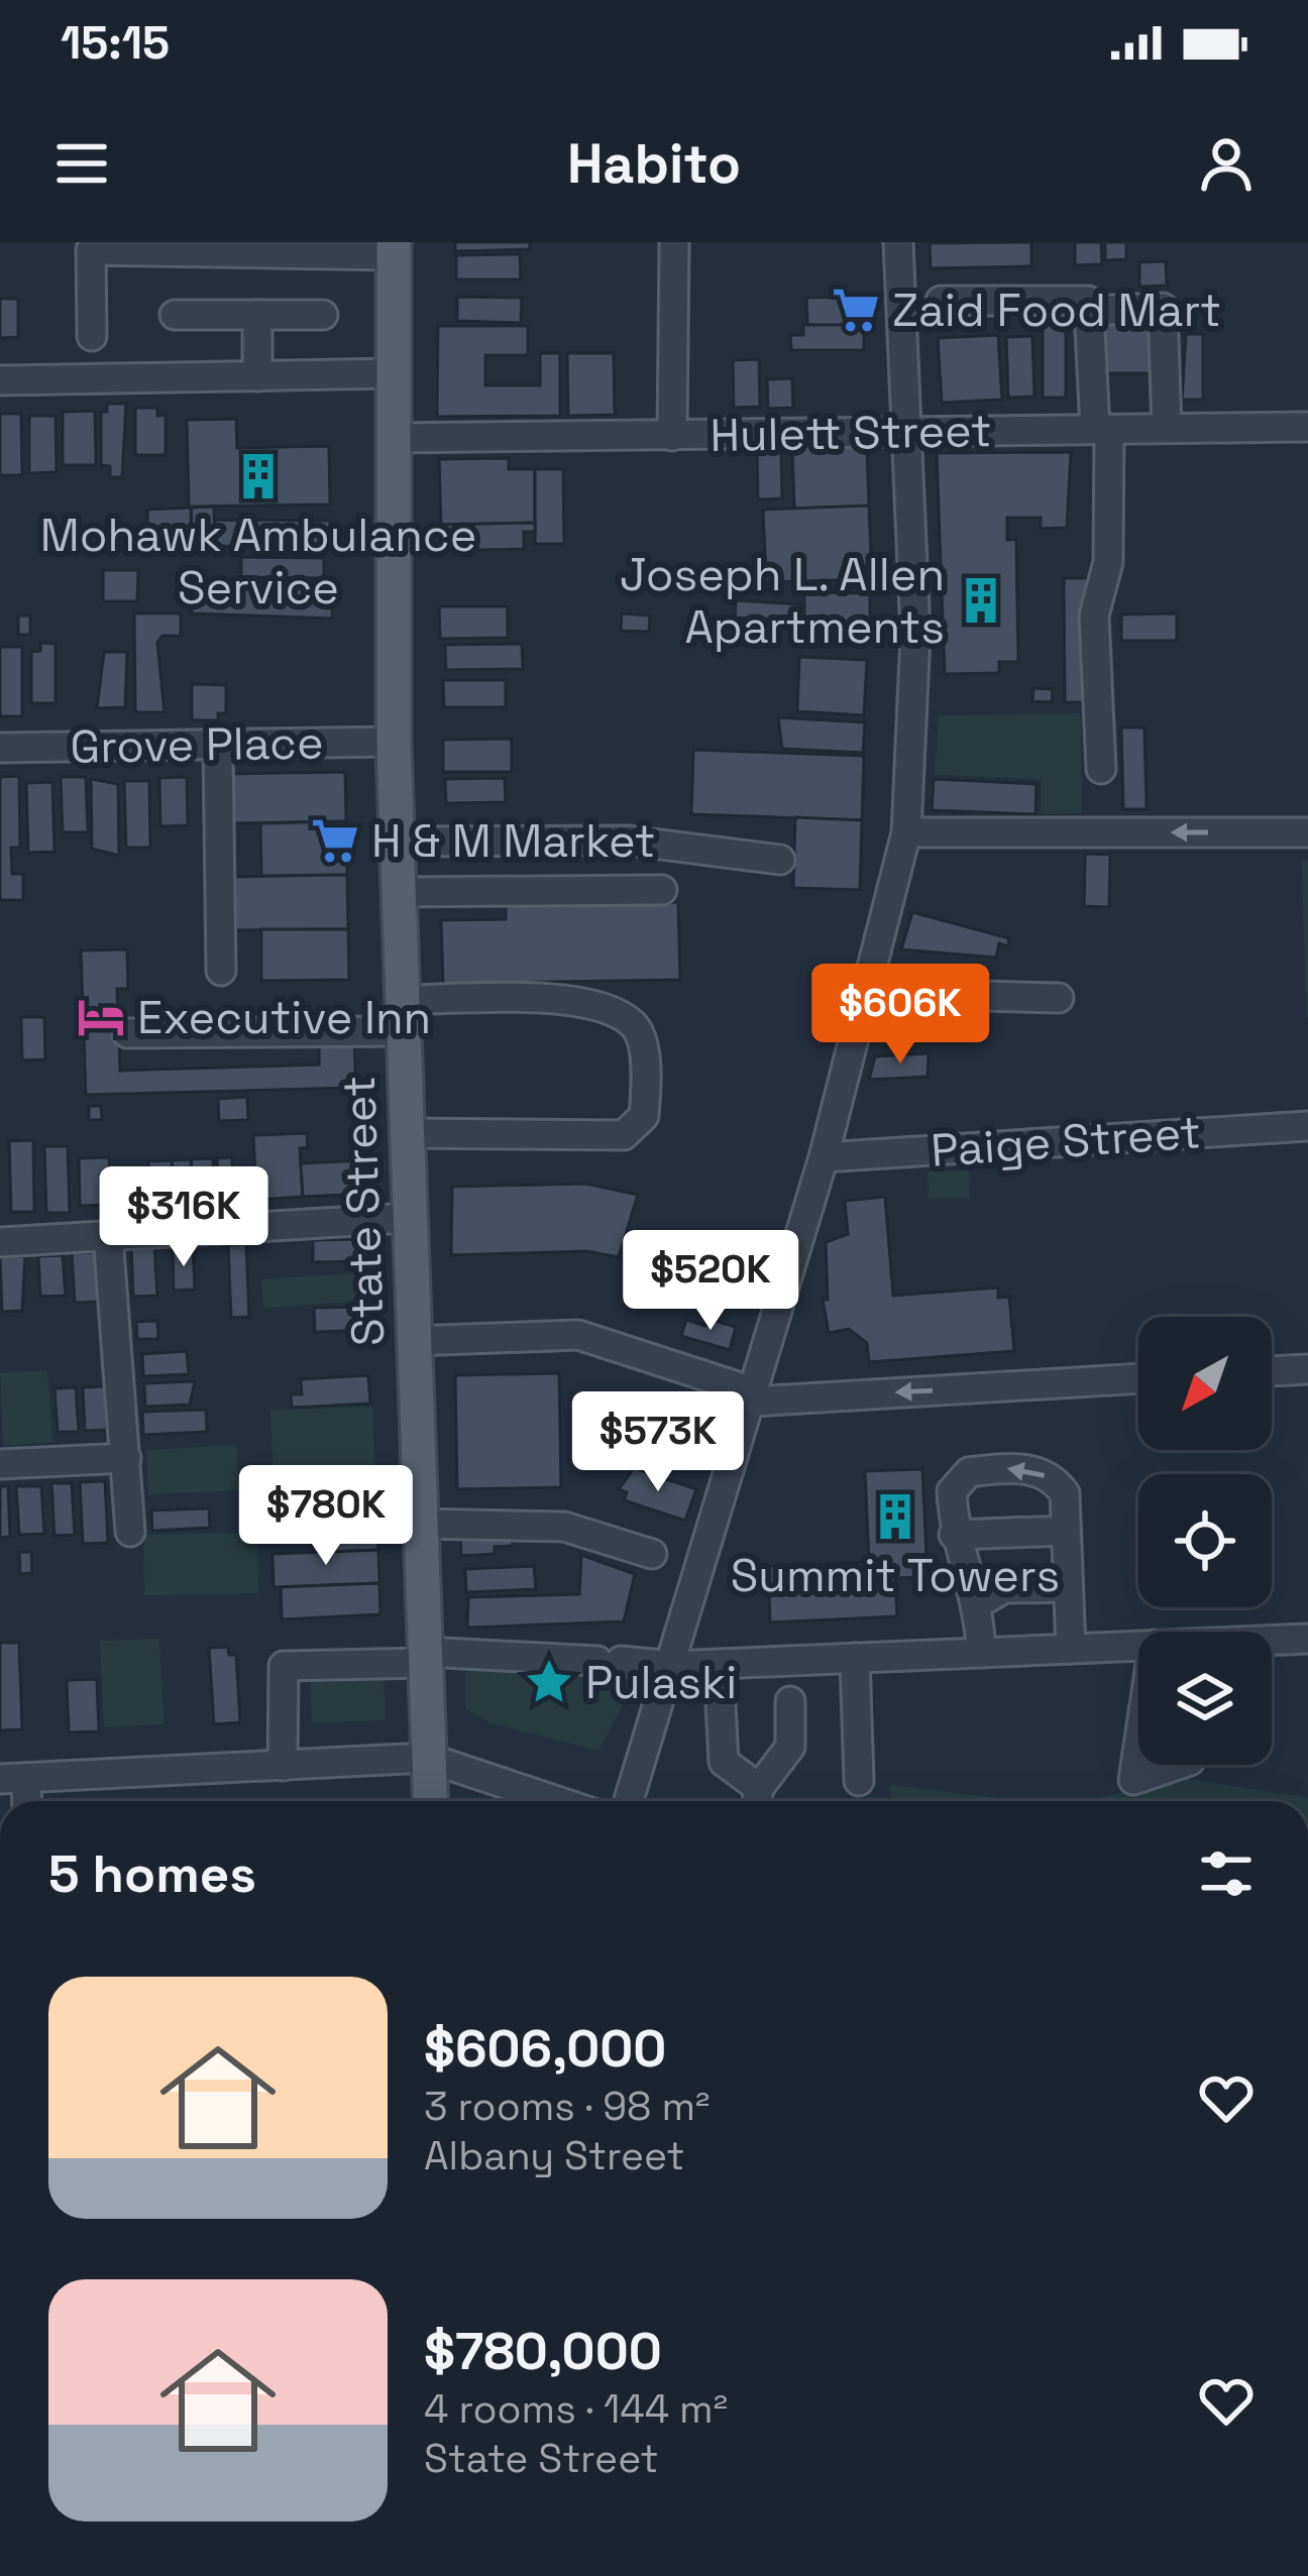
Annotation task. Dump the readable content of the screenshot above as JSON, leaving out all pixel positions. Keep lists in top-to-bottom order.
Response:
{
  "streets": {
    "main road": ["State Street"],
    "street": ["Hulett Street", "Grove Place", "Paige Street"]
  },
  "crossings": [
    ["Hulett Street", "State Street"],
    ["Grove Place", "State Street"]
  ],
  "places": {
    "supermarket": ["Zaid Food Mart", "H & M Market"],
    "building": ["Mohawk Ambulance Service", "Joseph L. Allen Apartments", "Summit Towers"],
    "hotel": ["Executive Inn"],
    "place": ["Pulaski"]
  },
  "north": "bottom left",
  "page": {
    "status": "15:15",
    "header": "Habito",
    "price": [
      "$606K",
      "$316K",
      "$520K",
      "$573K",
      "$780K"
    ],
    "heading": "5 homes",
    "list": [
      {
        "name": "$606,000",
        "note": "3 rooms · 98 m² · Albany Street"
      },
      {
        "name": "$780,000",
        "note": "4 rooms · 144 m² · State Street"
      }
    ]
  }
}
